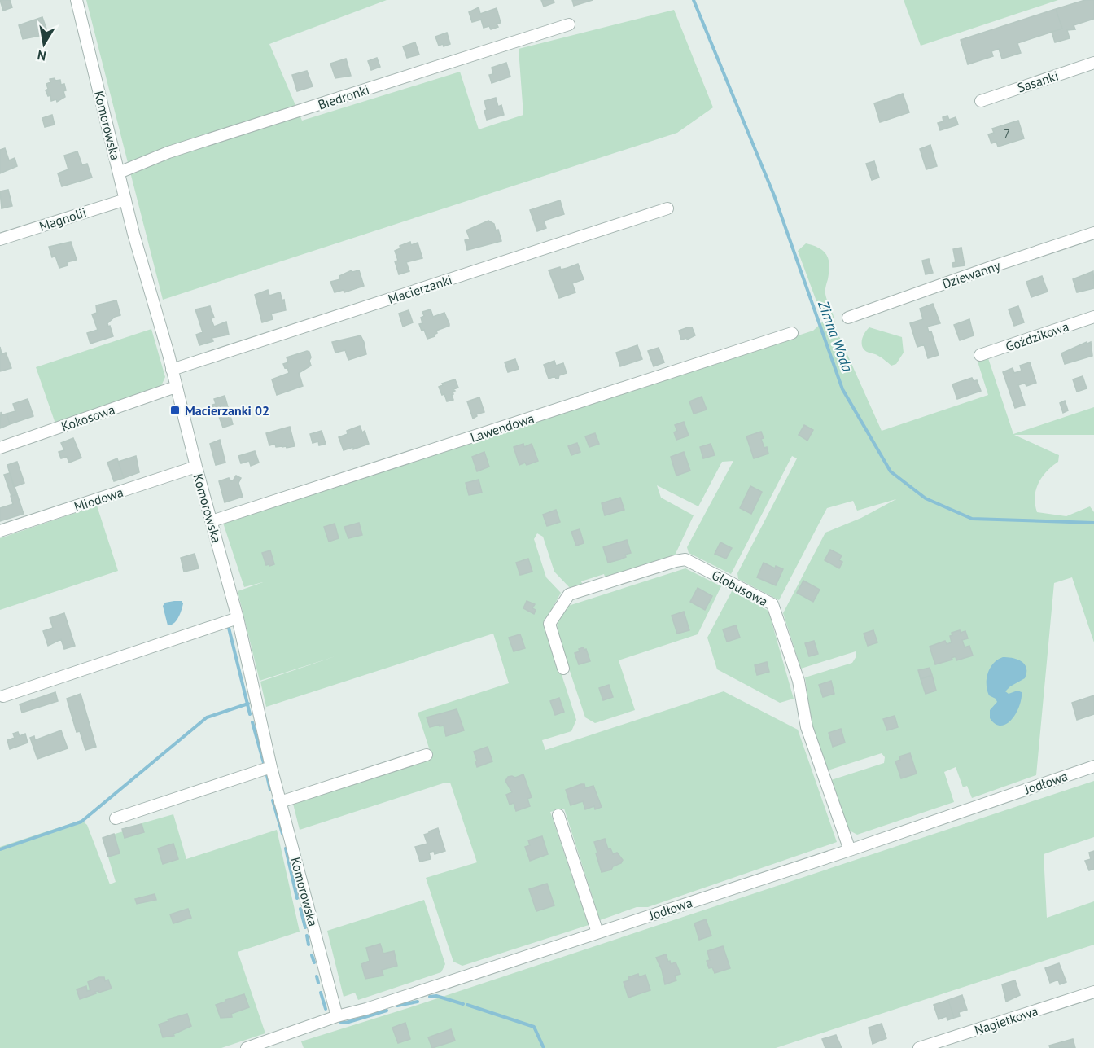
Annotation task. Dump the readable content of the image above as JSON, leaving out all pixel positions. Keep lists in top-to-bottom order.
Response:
{
  "streets": {
    "street": [
      "Sasanki",
      "Biedronki",
      "Komorowska",
      "Magnolii",
      "Dziewanny",
      "Macierzanki",
      "Goździkowa",
      "Kokosowa",
      "Lawendowa",
      "Miodowa",
      "Globusowa",
      "Jodłowa",
      "Nagietkowa"
    ]
  },
  "crossings": [
    ["Biedronki", "Komorowska"],
    ["Komorowska", "Magnolii"],
    ["Komorowska", "Macierzanki"],
    ["Komorowska", "Kokosowa"],
    ["Komorowska", "Lawendowa"],
    ["Komorowska", "Miodowa"],
    ["Komorowska", "Jodłowa"],
    ["Globusowa", "Jodłowa"]
  ],
  "water": ["Zimna Woda"],
  "places": {
    "transit": ["Macierzanki 02"]
  },
  "house_numbers": ["7"],
  "north": "bottom"
}
